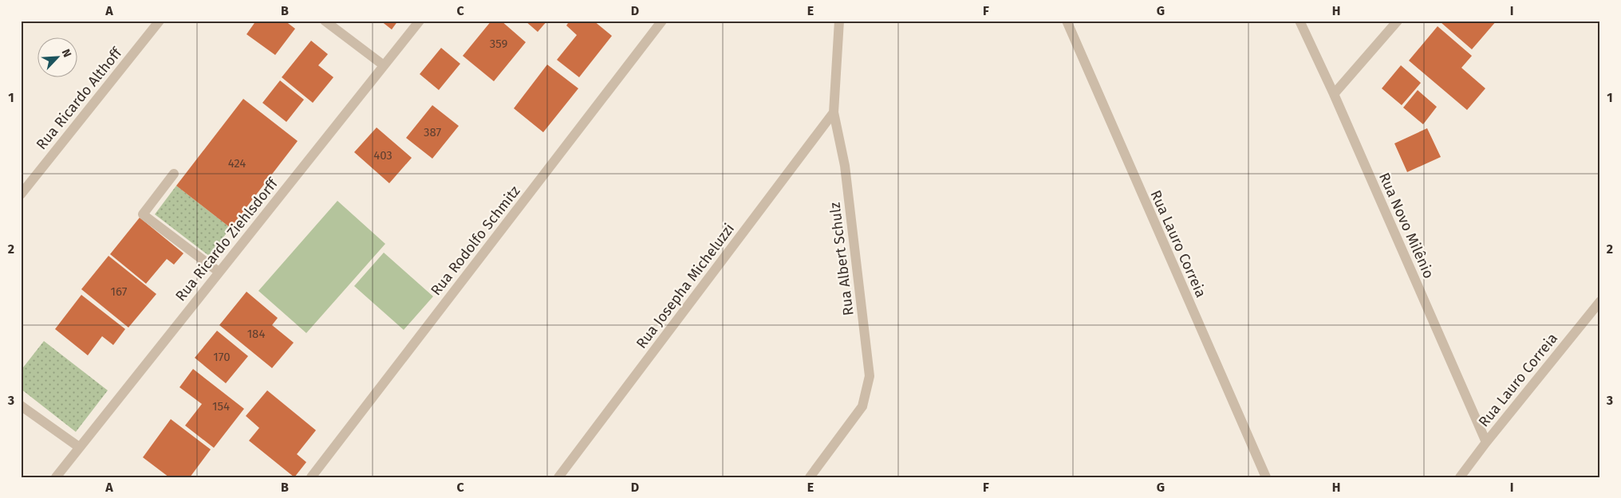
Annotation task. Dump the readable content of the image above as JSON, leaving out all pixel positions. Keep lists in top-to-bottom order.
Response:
{
  "streets": {
    "street": [
      "Rua Ricardo Althoff",
      "Rua Novo Milênio",
      "Rua Ricardo Ziehlsdorff",
      "Rua Rodolfo Schmitz",
      "Rua Lauro Correia",
      "Rua Albert Schulz",
      "Rua Josepha Micheluzzi"
    ]
  },
  "crossings": [
    ["Rua Novo Milênio", "Rua Lauro Correia"],
    ["Rua Albert Schulz", "Rua Josepha Micheluzzi"]
  ],
  "house_numbers": [
    "359",
    "387",
    "403",
    "424",
    "167",
    "184",
    "170",
    "154"
  ],
  "north": "top right",
  "grid": {
    "columns": [
      "A",
      "B",
      "C",
      "D",
      "E",
      "F",
      "G",
      "H",
      "I"
    ],
    "rows": ["1", "2", "3"]
  }
}
